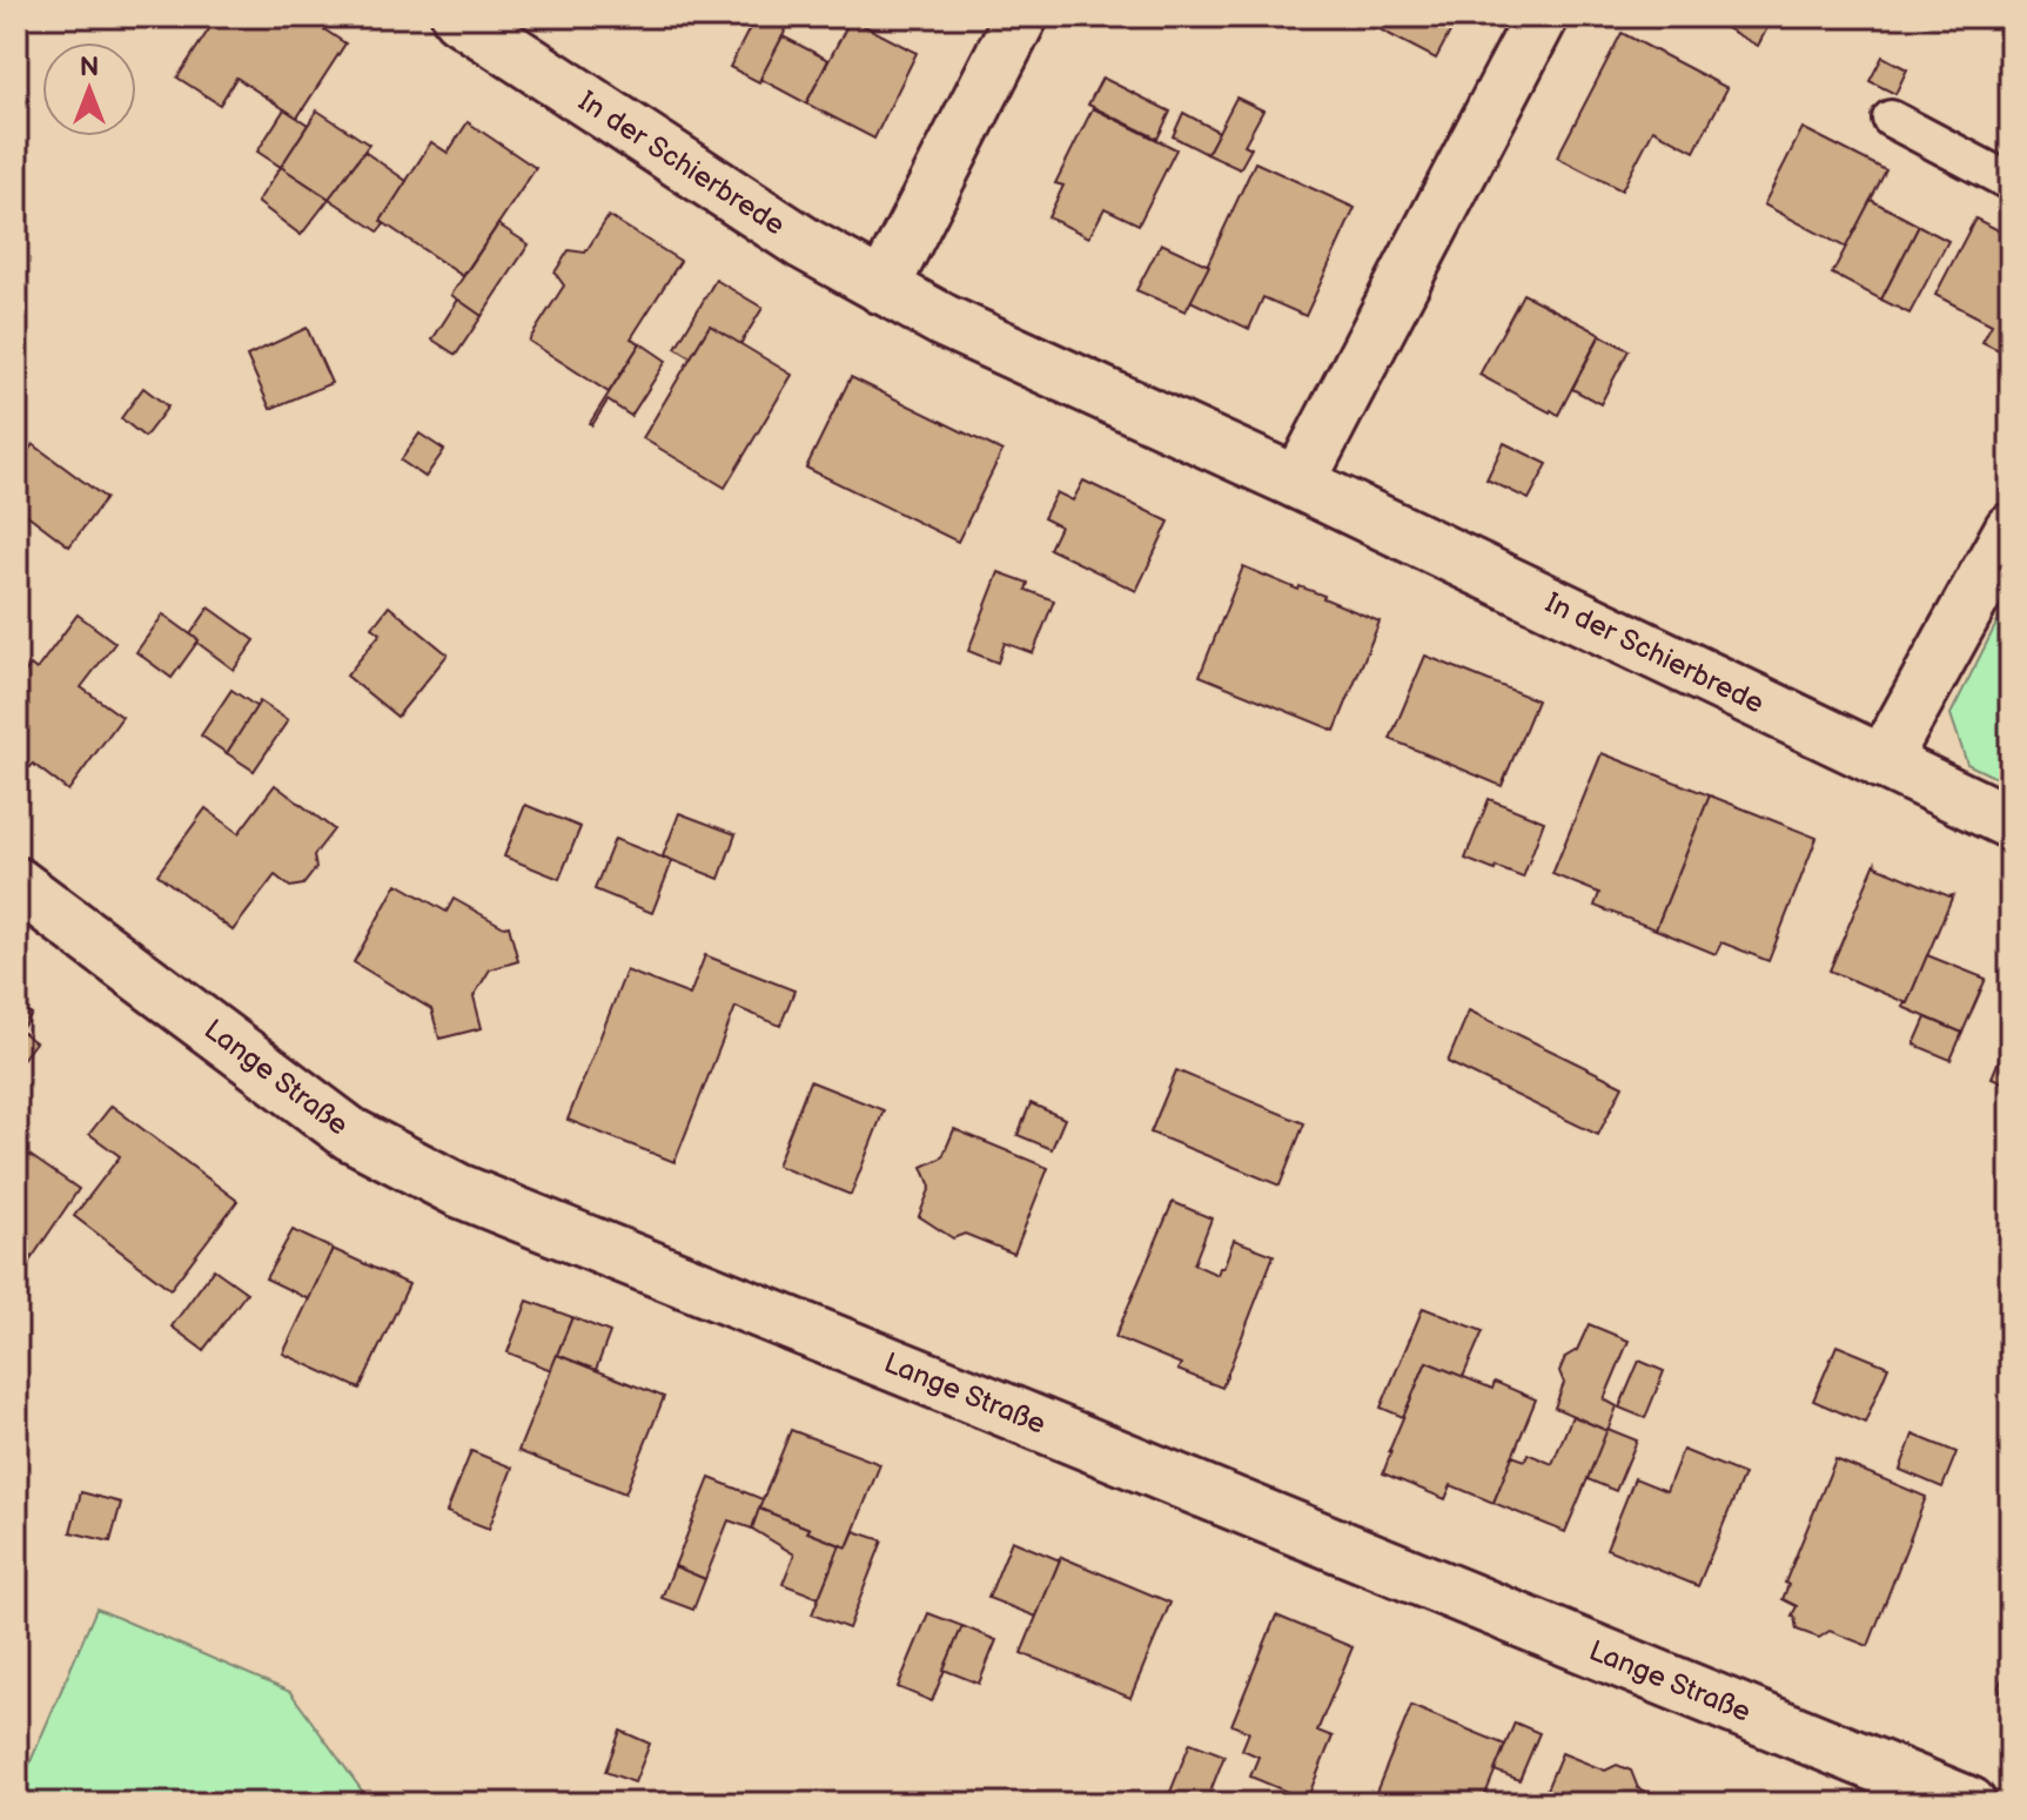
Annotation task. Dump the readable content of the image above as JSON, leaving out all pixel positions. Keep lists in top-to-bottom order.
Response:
{
  "streets": {
    "street": ["In der Schierbrede", "Lange Straße"]
  },
  "north": "top"
}
